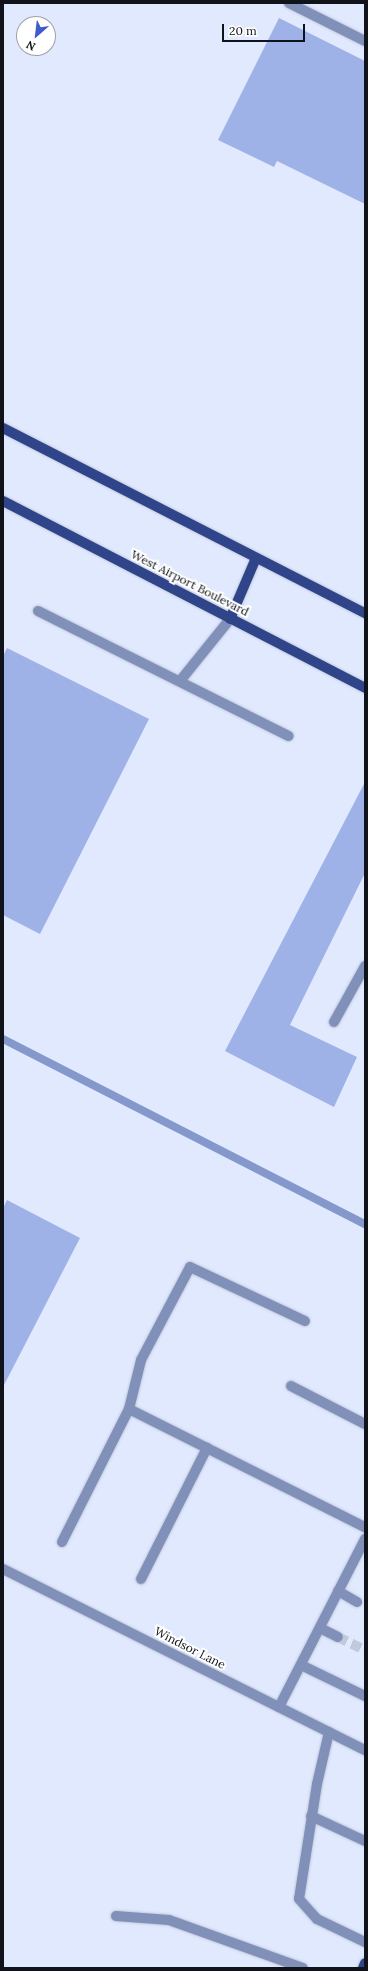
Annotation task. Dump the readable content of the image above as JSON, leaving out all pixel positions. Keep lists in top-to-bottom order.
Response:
{
  "streets": {
    "main road": ["West Airport Boulevard"],
    "street": ["Windsor Lane"]
  },
  "scale_bar": "20 m",
  "north": "bottom left"
}
